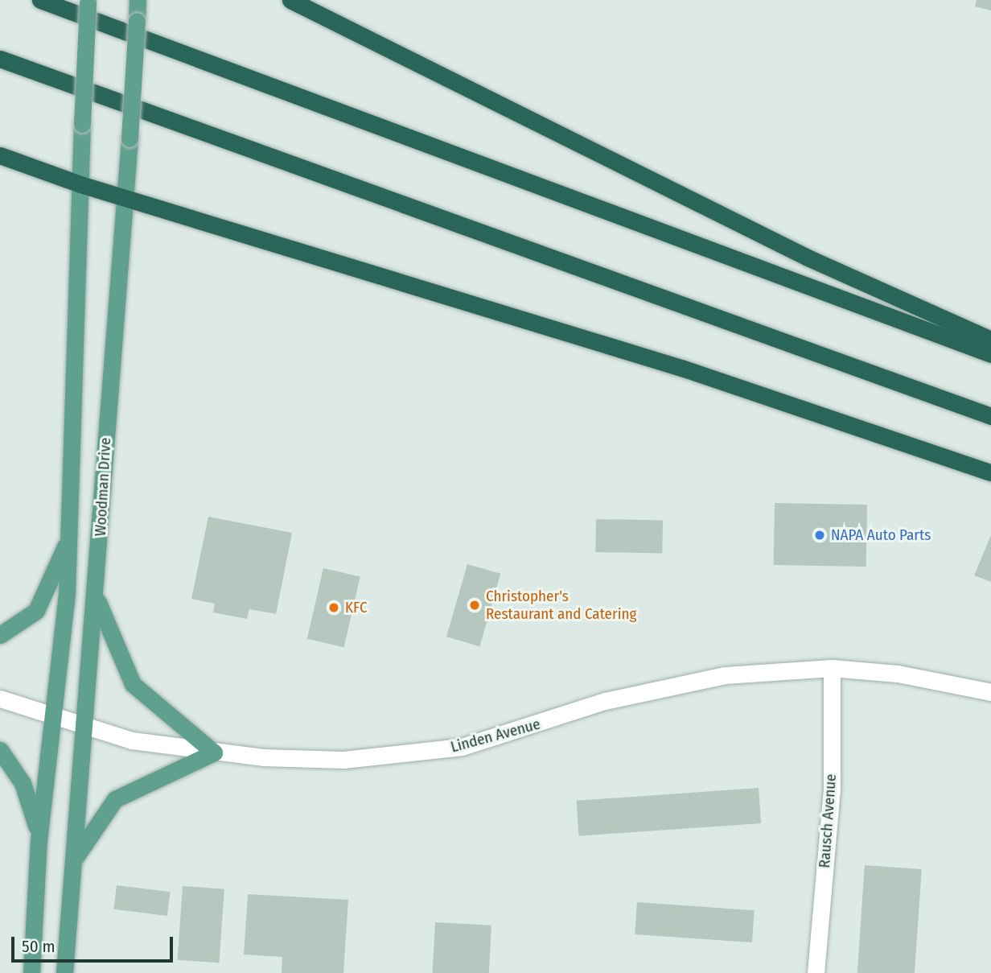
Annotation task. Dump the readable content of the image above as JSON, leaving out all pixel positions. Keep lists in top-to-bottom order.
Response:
{
  "streets": {
    "main road": ["Woodman Drive", "Linden Avenue", "Rausch Avenue"]
  },
  "crossings": [
    ["Woodman Drive", "Linden Avenue"],
    ["Linden Avenue", "Rausch Avenue"]
  ],
  "places": ["NAPA Auto Parts", "Christopher's Restaurant and Catering", "KFC"],
  "scale_bar": "50 m"
}
